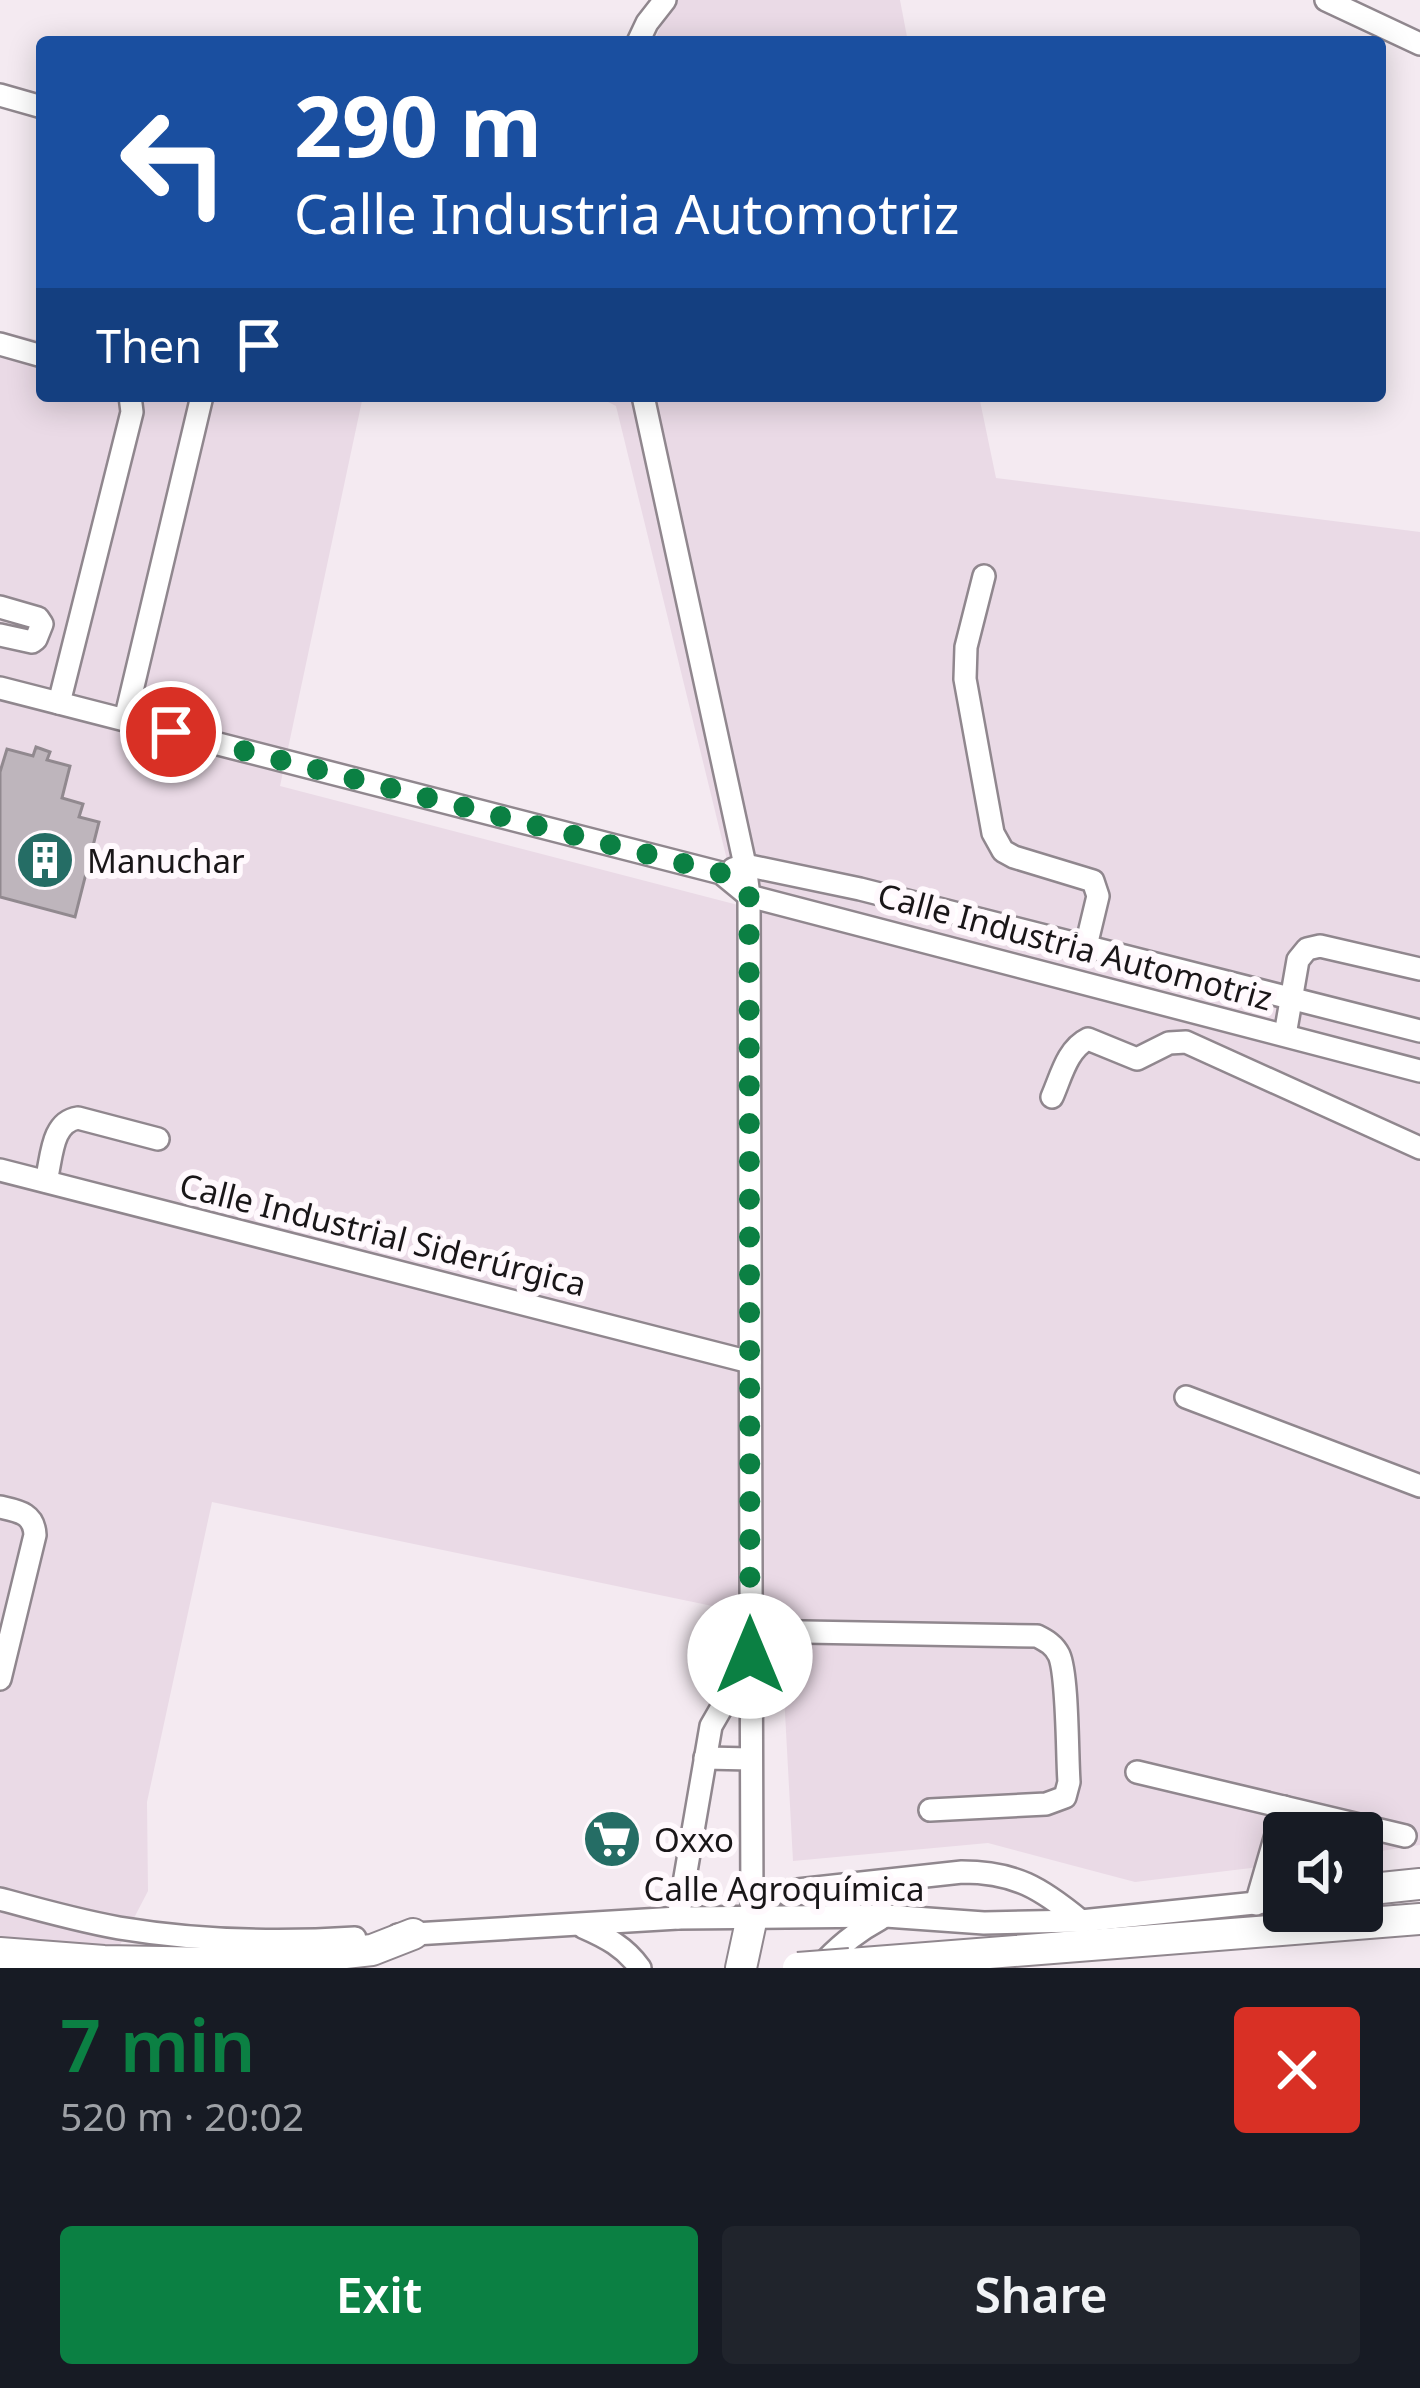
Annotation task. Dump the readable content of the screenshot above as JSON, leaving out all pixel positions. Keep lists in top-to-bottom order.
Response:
{
  "streets": {
    "street": ["Calle Industria Automotriz", "Calle Industrial Siderúrgica", "Calle Agroquímica"]
  },
  "places": {
    "building": ["Manuchar"],
    "supermarket": ["Oxxo"]
  },
  "page": {
    "turn": ["290 m", "Calle Industria Automotriz"],
    "then": "Then",
    "heading": ["7 min", "520 m · 20:02"],
    "buttons": ["Exit", "Share"]
  }
}
